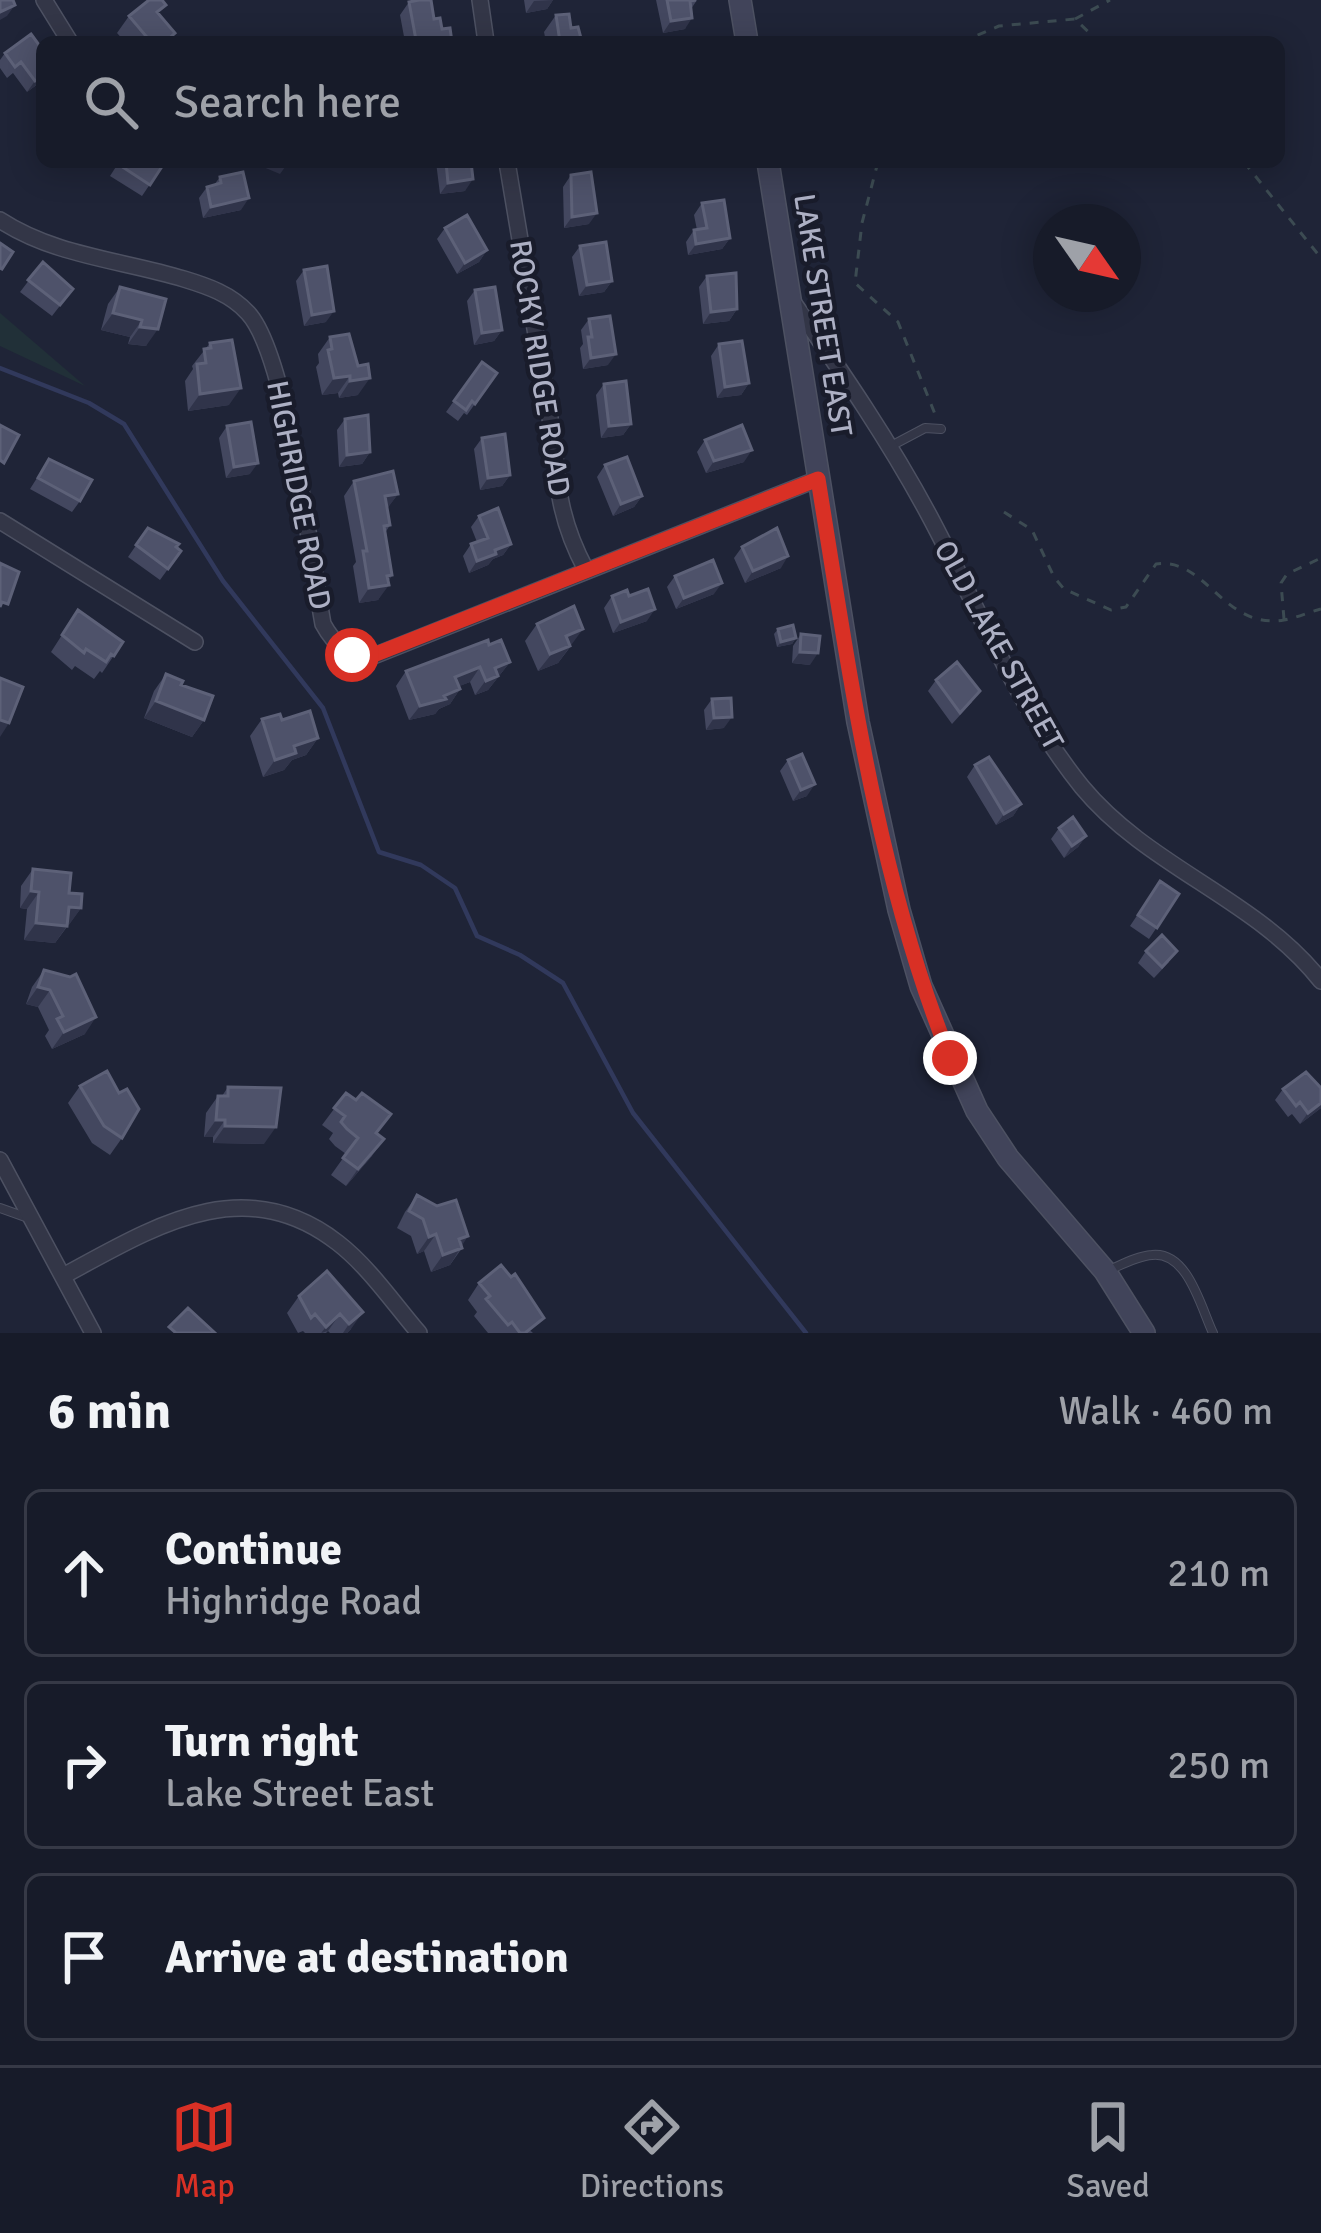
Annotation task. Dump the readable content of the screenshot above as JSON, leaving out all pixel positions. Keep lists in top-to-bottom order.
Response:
{
  "streets": {
    "main road": ["LAKE STREET EAST"],
    "street": ["ROCKY RIDGE ROAD", "HIGHRIDGE ROAD", "OLD LAKE STREET"]
  },
  "crossings": [
    ["LAKE STREET EAST", "HIGHRIDGE ROAD"],
    ["LAKE STREET EAST", "OLD LAKE STREET"],
    ["ROCKY RIDGE ROAD", "HIGHRIDGE ROAD"]
  ],
  "north": "bottom right",
  "page": {
    "search": "Search here",
    "heading": ["6 min", "Walk · 460 m"],
    "list": [
      ["Continue", "Highridge Road", "210 m"],
      ["Turn right", "Lake Street East", "250 m"],
      "Arrive at destination"
    ],
    "nav": ["Map", "Directions", "Saved"]
  }
}
